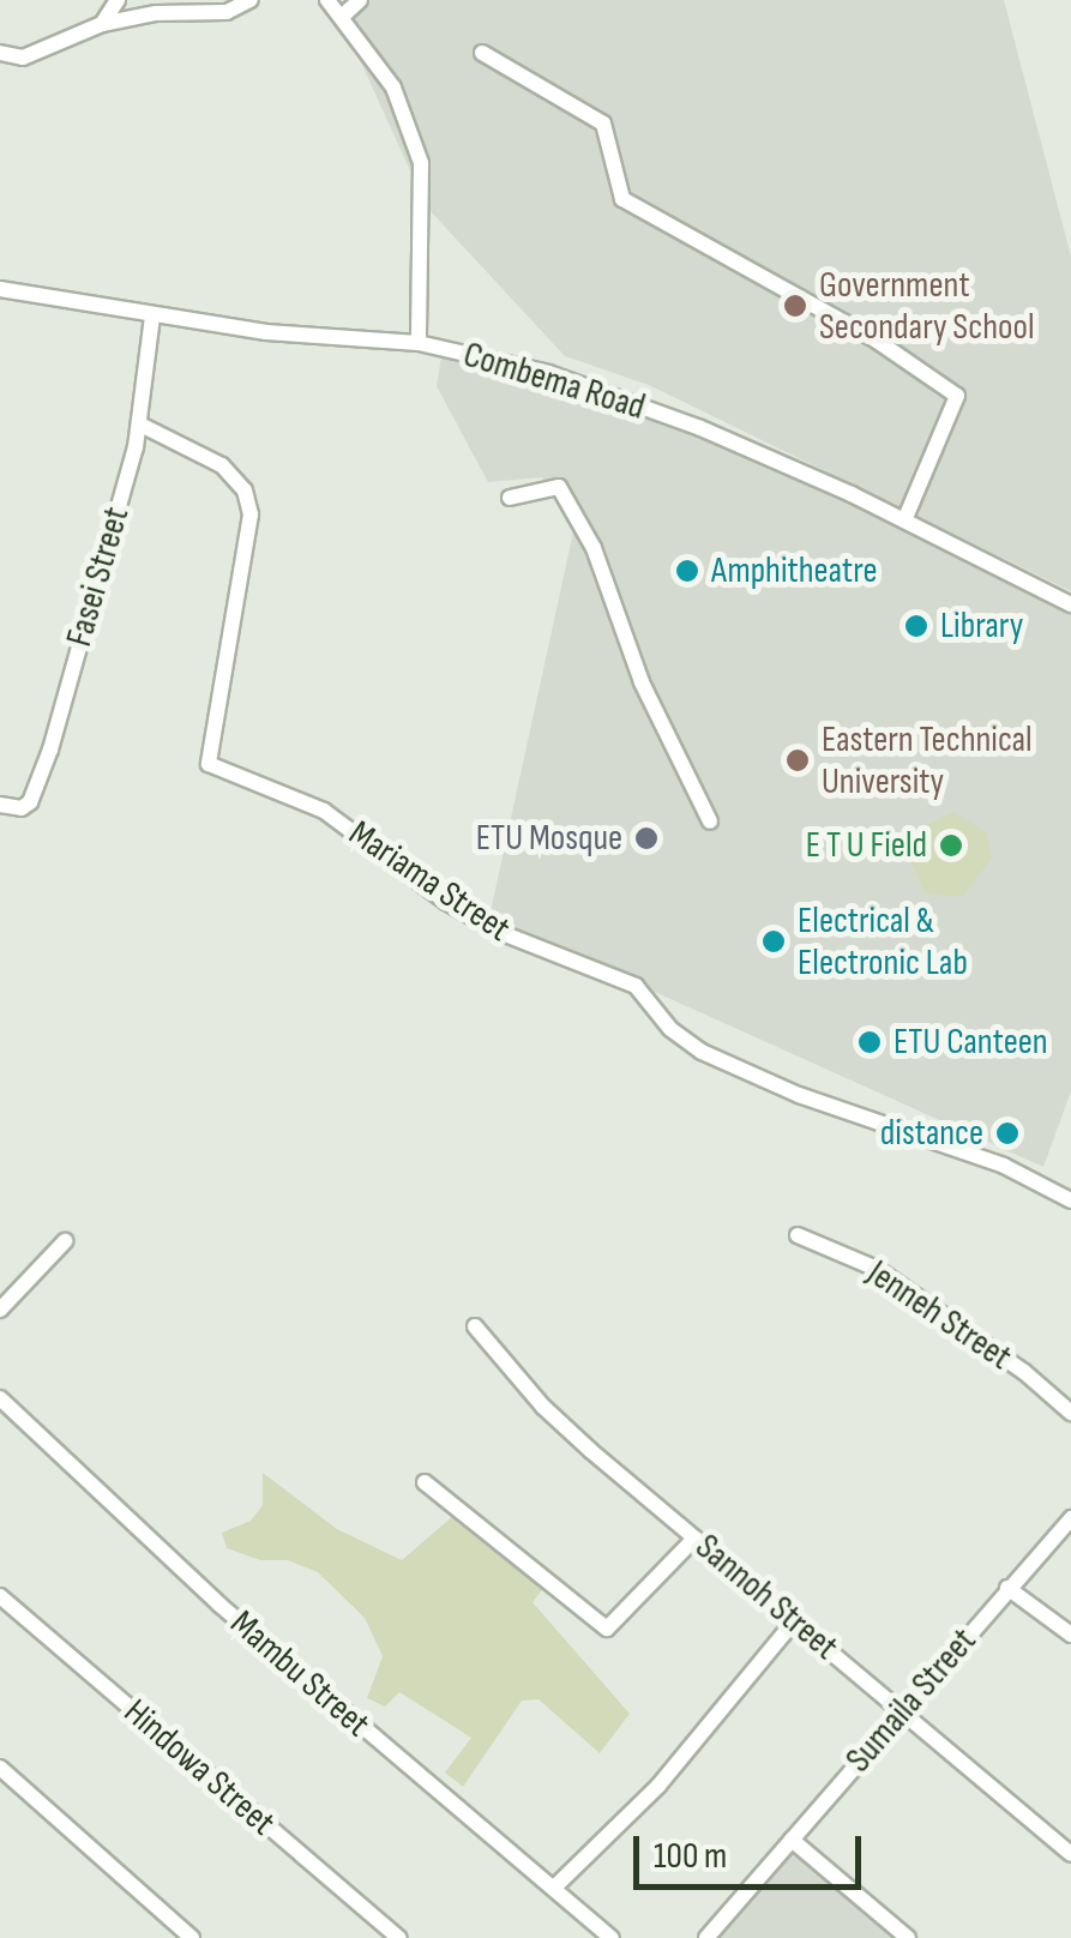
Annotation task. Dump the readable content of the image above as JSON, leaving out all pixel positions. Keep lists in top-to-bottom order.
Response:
{
  "streets": {
    "street": [
      "Combema Road",
      "Fasei Street",
      "Mariama Street",
      "Jenneh Street",
      "Sannoh Street",
      "Mambu Street",
      "Sumaila Street",
      "Hindowa Street"
    ]
  },
  "crossings": [
    ["Combema Road", "Fasei Street"],
    ["Fasei Street", "Mariama Street"],
    ["Sannoh Street", "Sumaila Street"]
  ],
  "places": [
    "Government Secondary School",
    "Amphitheatre",
    "Library",
    "Eastern Technical University",
    "ETU Mosque",
    "E T U Field",
    "Electrical & Electronic Lab",
    "ETU Canteen",
    "distance"
  ],
  "scale_bar": "100 m"
}
